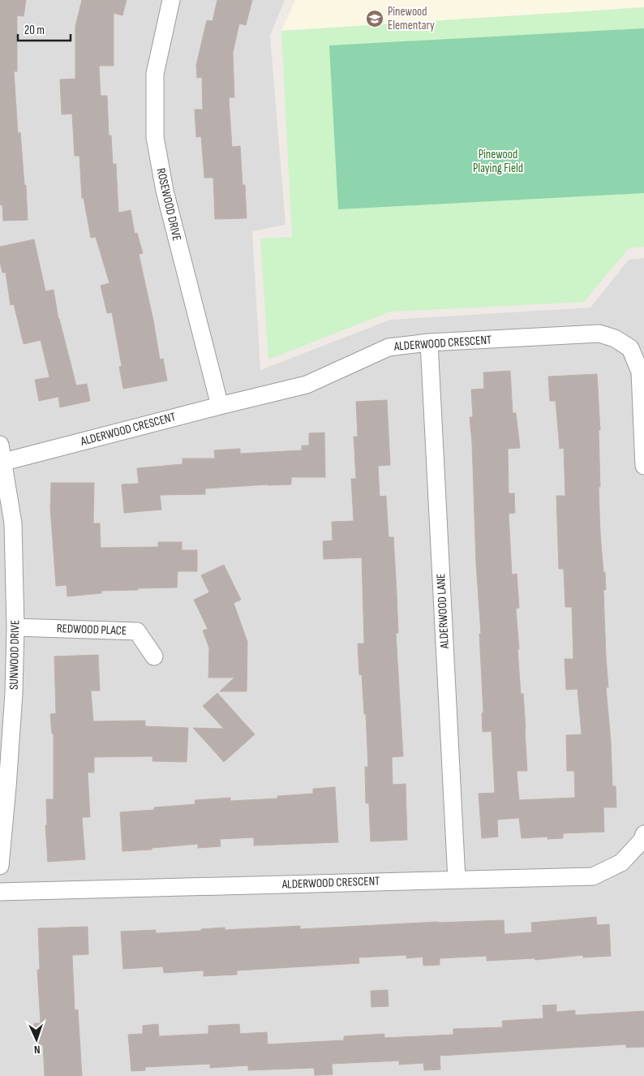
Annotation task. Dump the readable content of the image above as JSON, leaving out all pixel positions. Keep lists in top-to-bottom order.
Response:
{
  "streets": {
    "street": [
      "ROSEWOOD DRIVE",
      "ALDERWOOD CRESCENT",
      "ALDERWOOD LANE",
      "REDWOOD PLACE",
      "SUNWOOD DRIVE"
    ]
  },
  "crossings": [
    ["ROSEWOOD DRIVE", "ALDERWOOD CRESCENT"],
    ["ALDERWOOD CRESCENT", "ALDERWOOD LANE"],
    ["ALDERWOOD CRESCENT", "SUNWOOD DRIVE"],
    ["REDWOOD PLACE", "SUNWOOD DRIVE"]
  ],
  "parks": ["Pinewood Playing Field"],
  "places": {
    "school or university": ["Pinewood Elementary"]
  },
  "scale_bar": "20 m",
  "north": "bottom"
}
